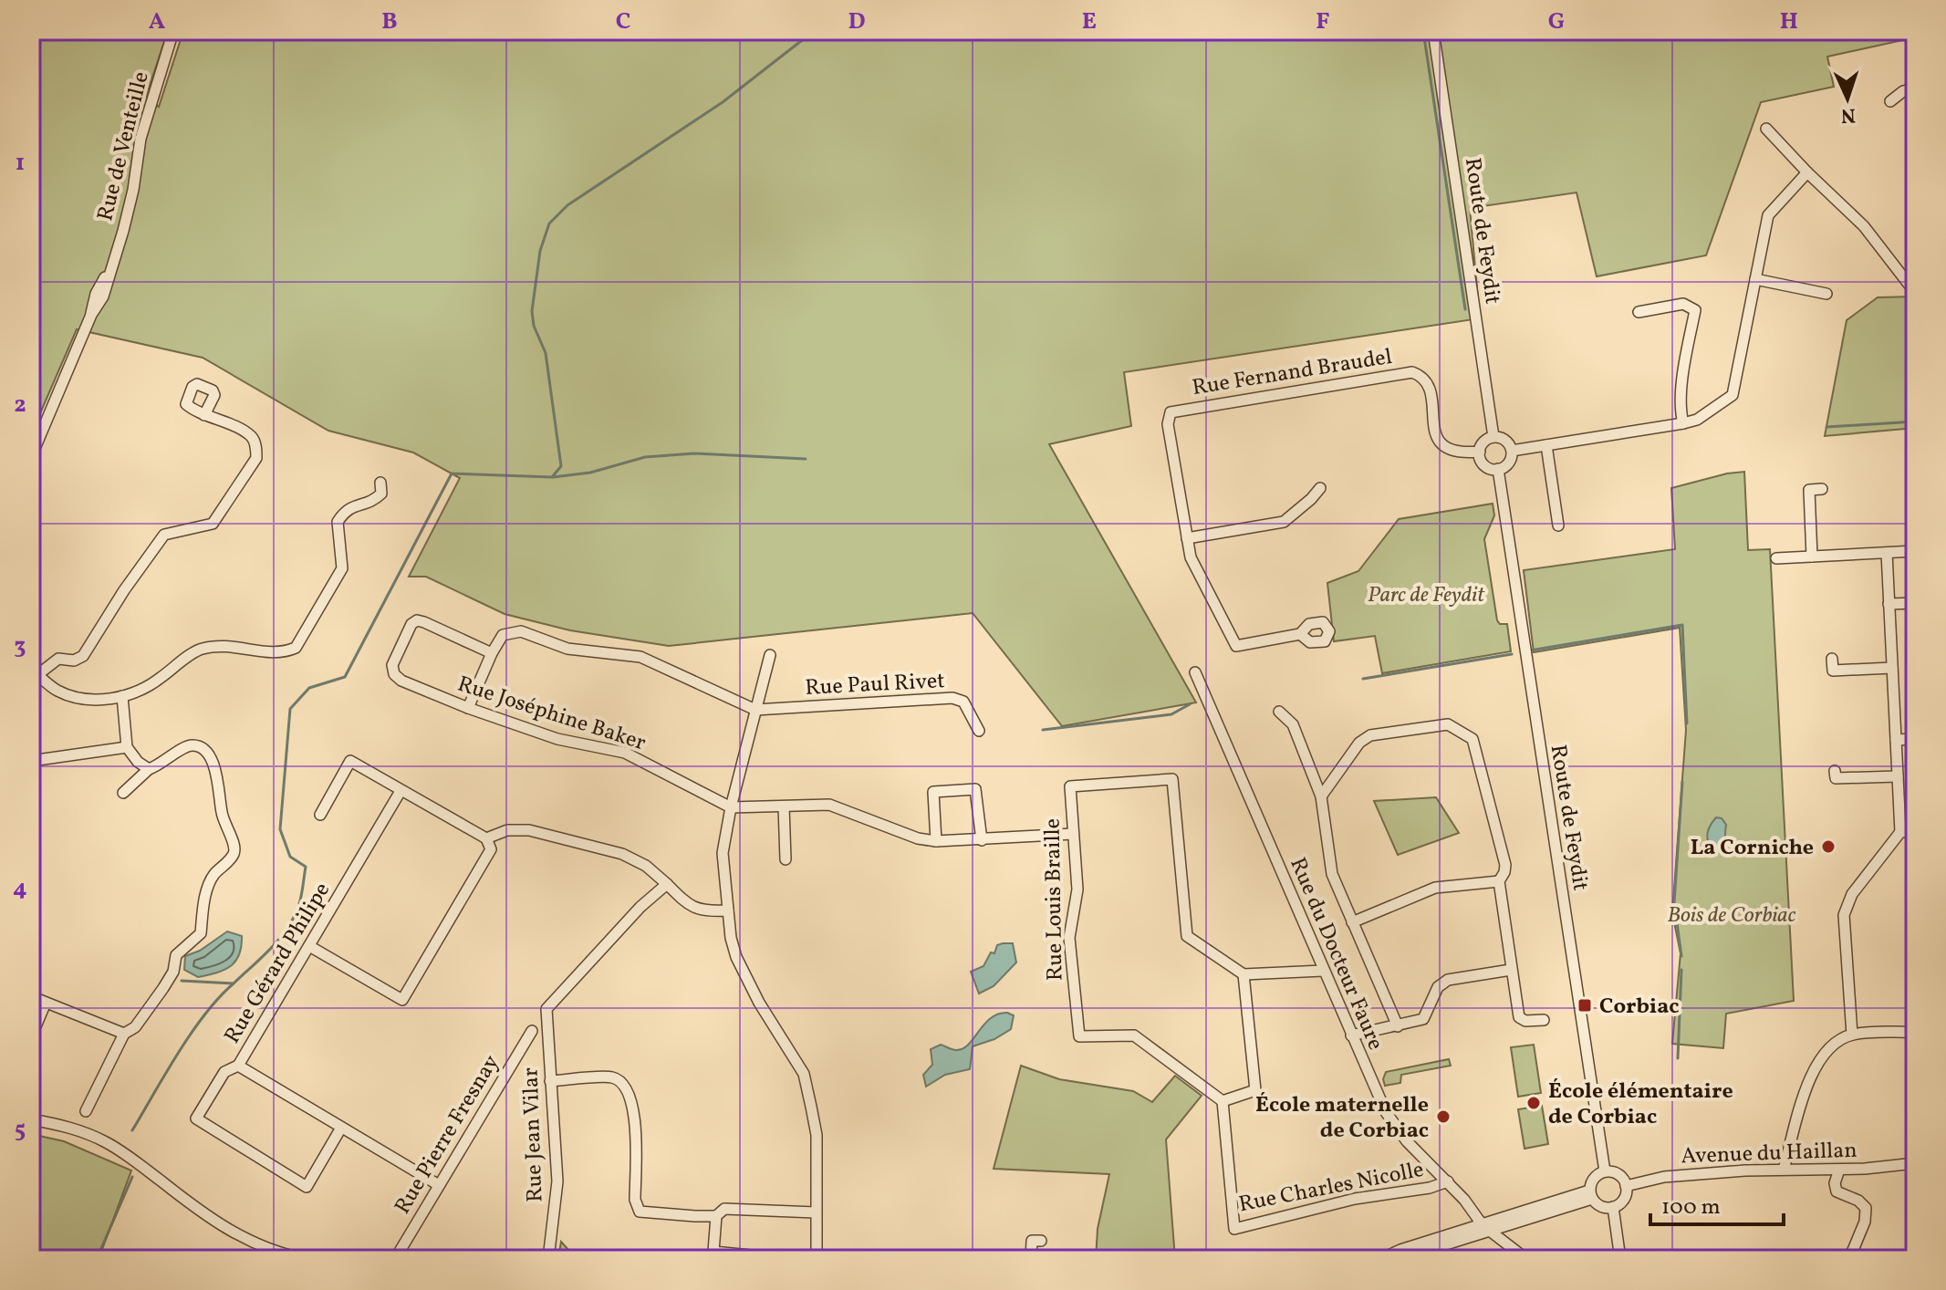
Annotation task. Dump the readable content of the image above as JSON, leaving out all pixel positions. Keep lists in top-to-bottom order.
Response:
{
  "streets": {
    "street": [
      "Rue de Venteille",
      "Route de Feydit",
      "Rue Fernand Braudel",
      "Rue Paul Rivet",
      "Rue Joséphine Baker",
      "Rue Louis Braille",
      "Rue du Docteur Faure",
      "Rue Gérard Philipe",
      "Rue Pierre Fresnay",
      "Rue Jean Vilar",
      "Avenue du Haillan",
      "Rue Charles Nicolle"
    ]
  },
  "crossings": [
    ["Route de Feydit", "Rue Fernand Braudel"],
    ["Route de Feydit", "Avenue du Haillan"],
    ["Rue Paul Rivet", "Rue Joséphine Baker"],
    ["Rue Louis Braille", "Rue Charles Nicolle"],
    ["Rue du Docteur Faure", "Rue Charles Nicolle"],
    ["Rue Gérard Philipe", "Rue Pierre Fresnay"]
  ],
  "parks": ["Parc de Feydit", "Bois de Corbiac"],
  "places": {
    "other": ["La Corniche", "École élémentaire de Corbiac", "École maternelle de Corbiac"],
    "transit": ["Corbiac"]
  },
  "scale_bar": "100 m",
  "north": "bottom",
  "grid": {
    "columns": [
      "A",
      "B",
      "C",
      "D",
      "E",
      "F",
      "G",
      "H"
    ],
    "rows": [
      "1",
      "2",
      "3",
      "4",
      "5"
    ]
  }
}
